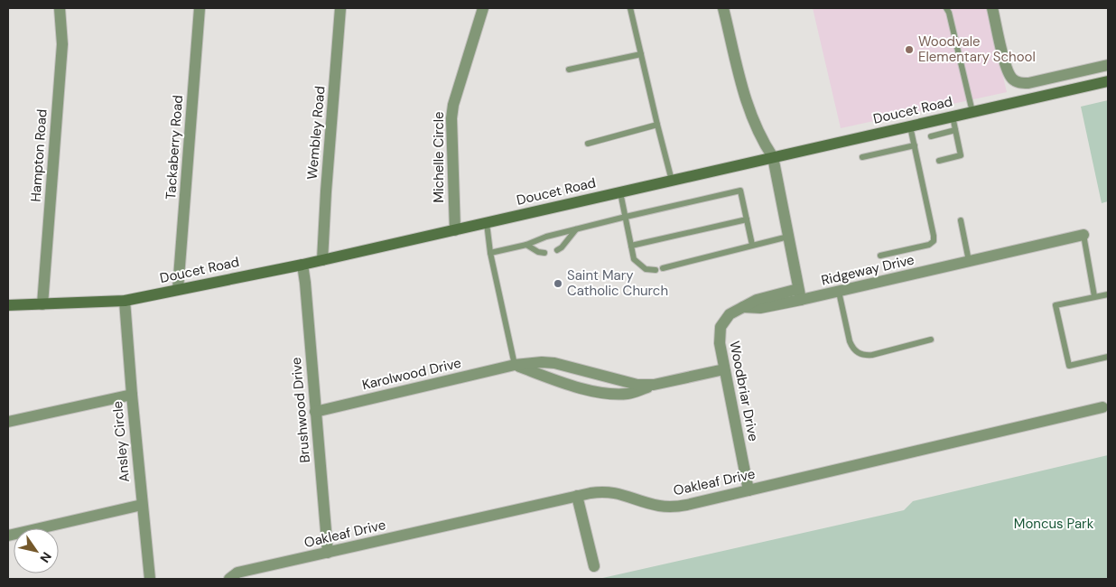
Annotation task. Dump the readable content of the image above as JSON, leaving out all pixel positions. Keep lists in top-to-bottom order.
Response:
{
  "streets": {
    "street": [
      "Doucet Road",
      "Wembley Road",
      "Tackaberry Road",
      "Hampton Road",
      "Michelle Circle",
      "Ridgeway Drive",
      "Karolwood Drive",
      "Woodbriar Drive",
      "Brushwood Drive",
      "Ansley Circle",
      "Oakleaf Drive"
    ]
  },
  "crossings": [
    ["Doucet Road", "Wembley Road"],
    ["Doucet Road", "Tackaberry Road"],
    ["Doucet Road", "Hampton Road"],
    ["Doucet Road", "Michelle Circle"],
    ["Doucet Road", "Brushwood Drive"],
    ["Doucet Road", "Ansley Circle"],
    ["Ridgeway Drive", "Woodbriar Drive"],
    ["Karolwood Drive", "Woodbriar Drive"],
    ["Karolwood Drive", "Brushwood Drive"],
    ["Woodbriar Drive", "Oakleaf Drive"],
    ["Brushwood Drive", "Oakleaf Drive"]
  ],
  "parks": ["Moncus Park"],
  "places": ["Woodvale Elementary School", "Saint Mary Catholic Church"],
  "north": "bottom right"
}
